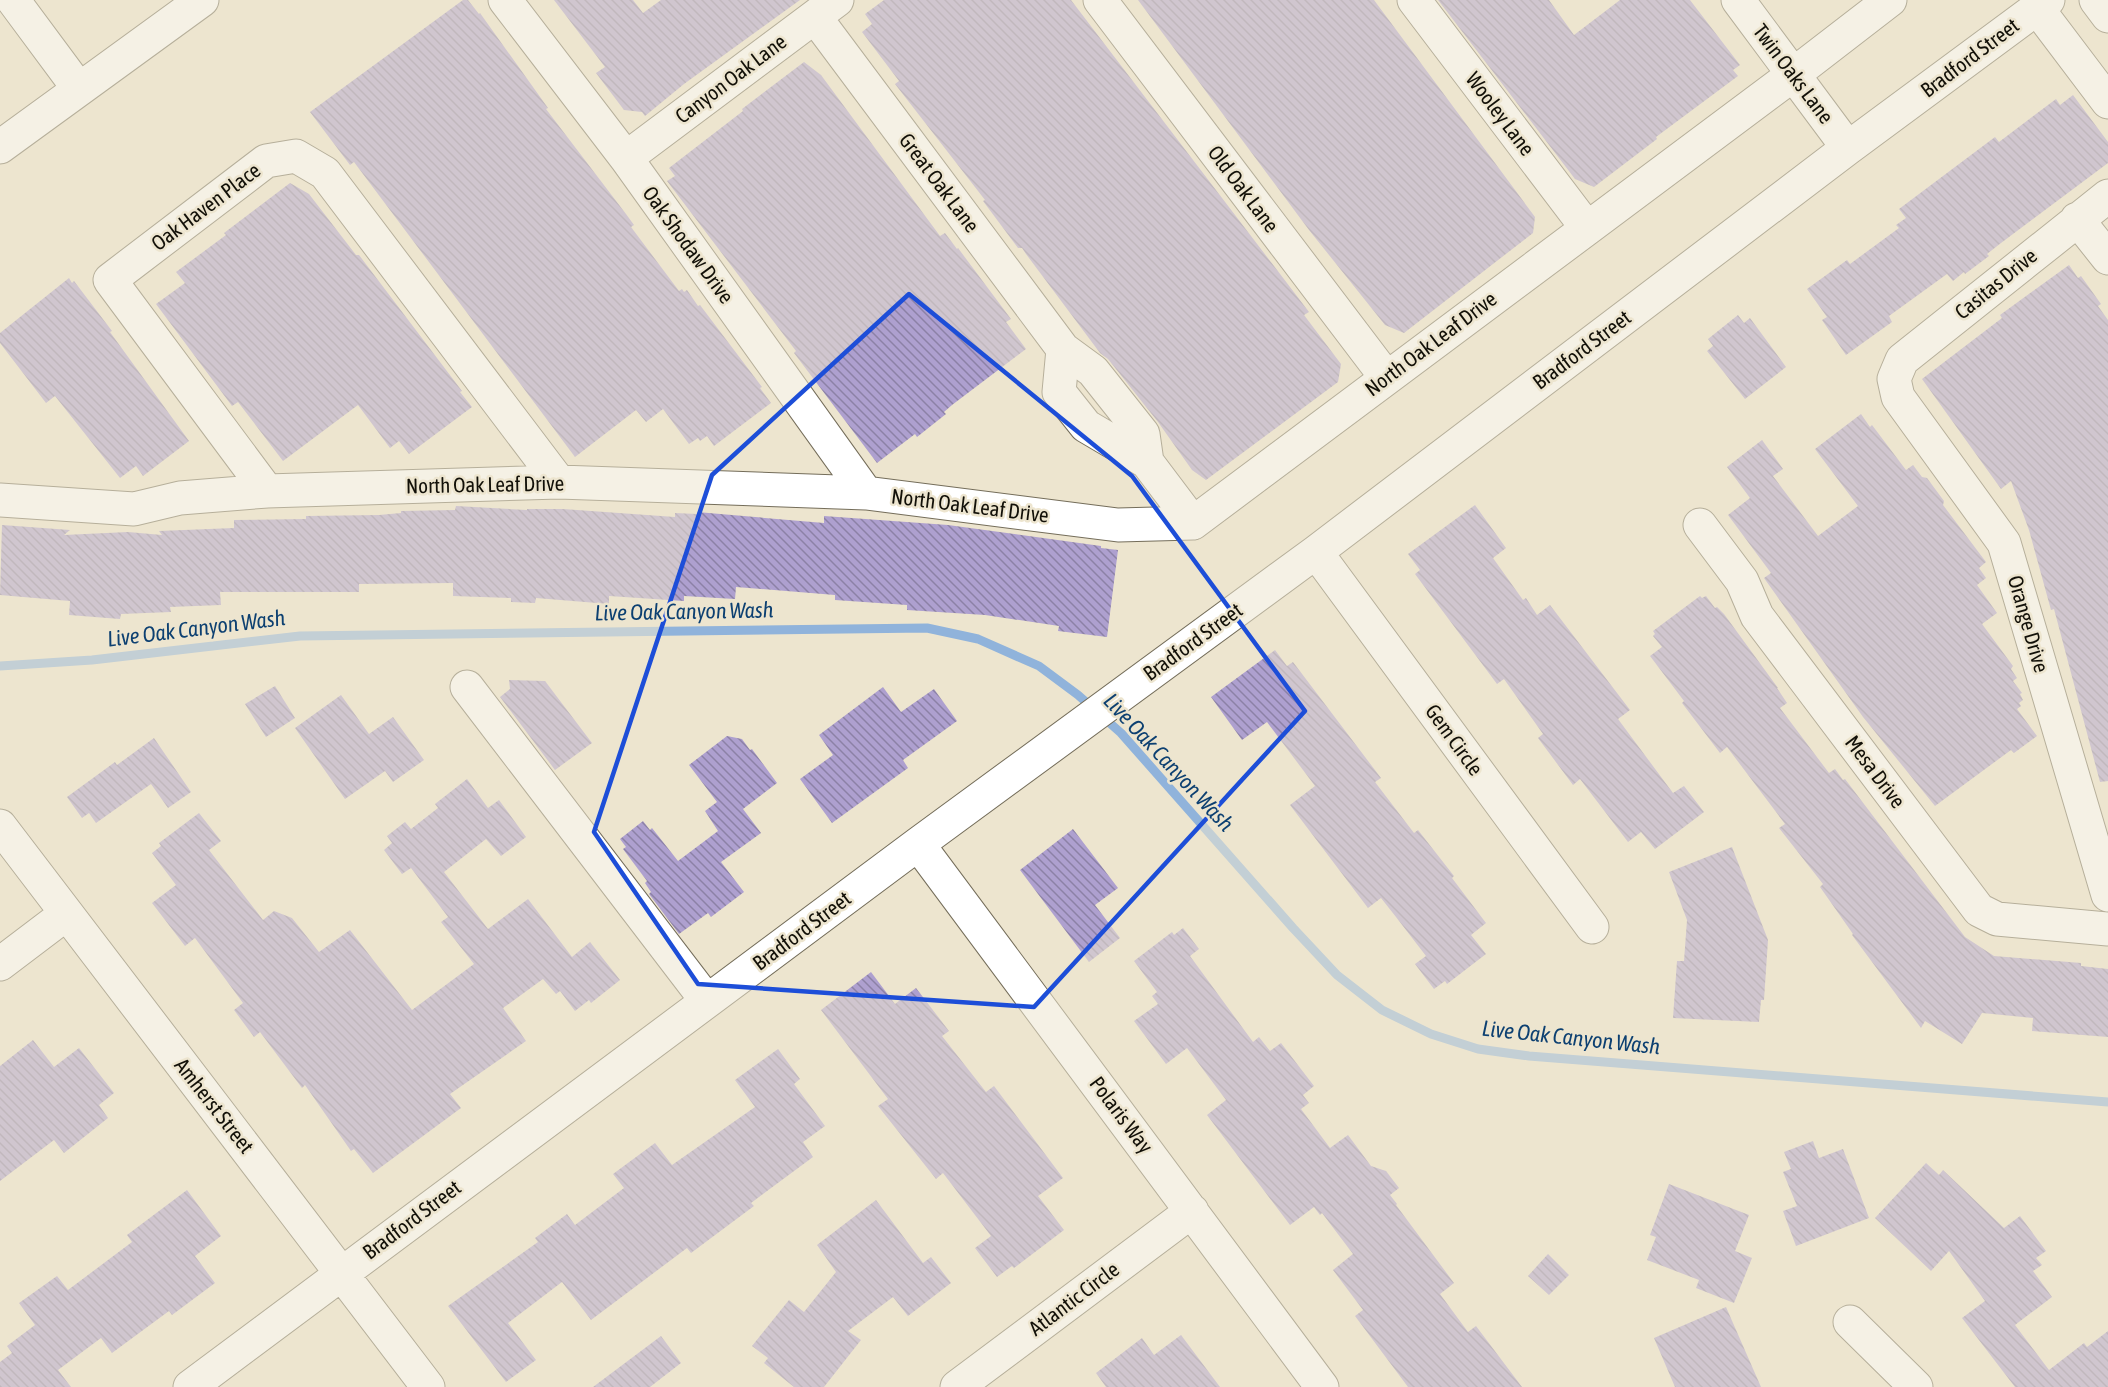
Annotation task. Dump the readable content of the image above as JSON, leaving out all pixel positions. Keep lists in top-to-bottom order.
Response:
{
  "streets": {
    "street": [
      "Bradford Street",
      "Twin Oaks Lane",
      "Canyon Oak Lane",
      "Wooley Lane",
      "Great Oak Lane",
      "Old Oak Lane",
      "Oak Haven Place",
      "Oak Shodaw Drive",
      "Casitas Drive",
      "North Oak Leaf Drive",
      "Orange Drive",
      "Gem Circle",
      "Mesa Drive",
      "Amherst Street",
      "Polaris Way",
      "Atlantic Circle"
    ]
  },
  "crossings": [
    ["Bradford Street", "Twin Oaks Lane"],
    ["Bradford Street", "Gem Circle"],
    ["Bradford Street", "Amherst Street"],
    ["Bradford Street", "Polaris Way"],
    ["Twin Oaks Lane", "North Oak Leaf Drive"],
    ["Canyon Oak Lane", "Great Oak Lane"],
    ["Canyon Oak Lane", "Oak Shodaw Drive"],
    ["Wooley Lane", "North Oak Leaf Drive"],
    ["Great Oak Lane", "North Oak Leaf Drive"],
    ["Old Oak Lane", "North Oak Leaf Drive"],
    ["Oak Haven Place", "North Oak Leaf Drive"],
    ["Oak Shodaw Drive", "North Oak Leaf Drive"],
    ["Casitas Drive", "Orange Drive"],
    ["Polaris Way", "Atlantic Circle"]
  ],
  "water": ["Live Oak Canyon Wash"]
}
